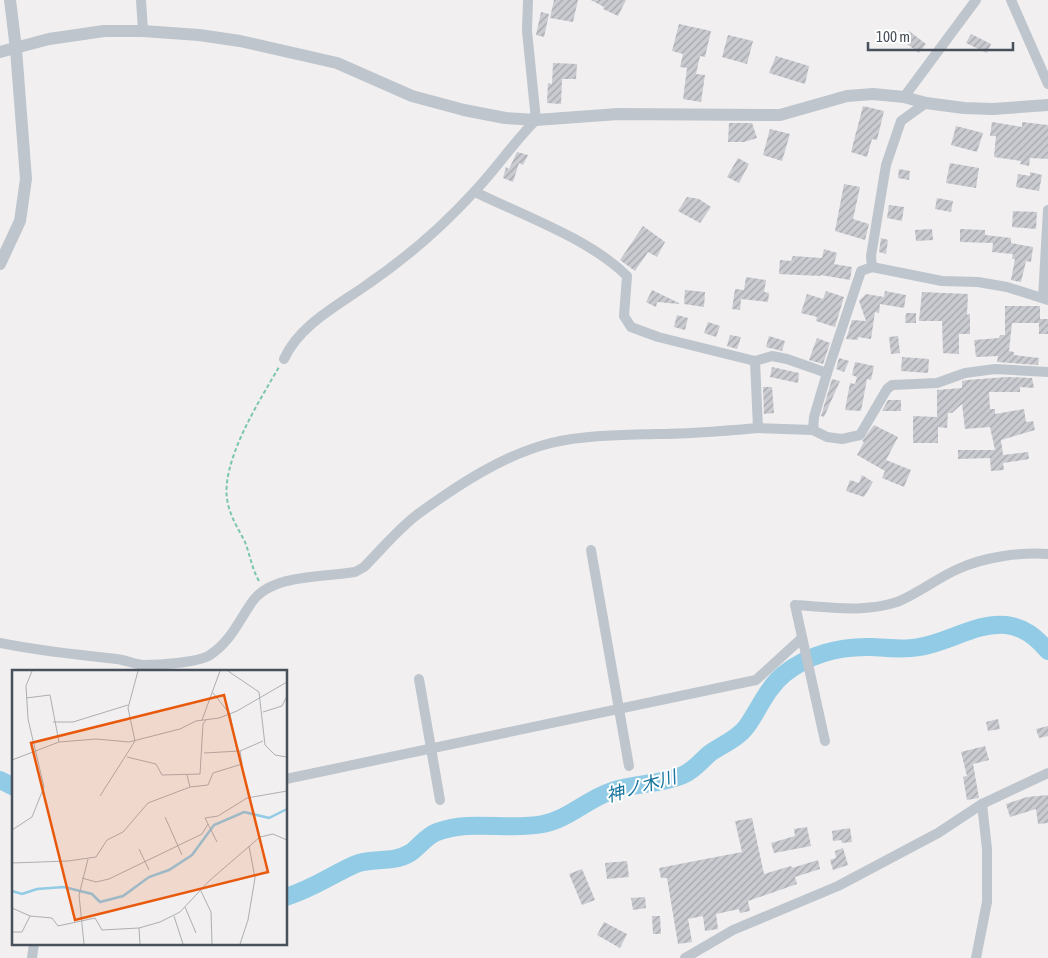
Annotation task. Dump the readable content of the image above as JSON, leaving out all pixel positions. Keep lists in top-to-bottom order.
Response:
{
  "water": ["神ノ木川"],
  "scale_bar": "100 m"
}
